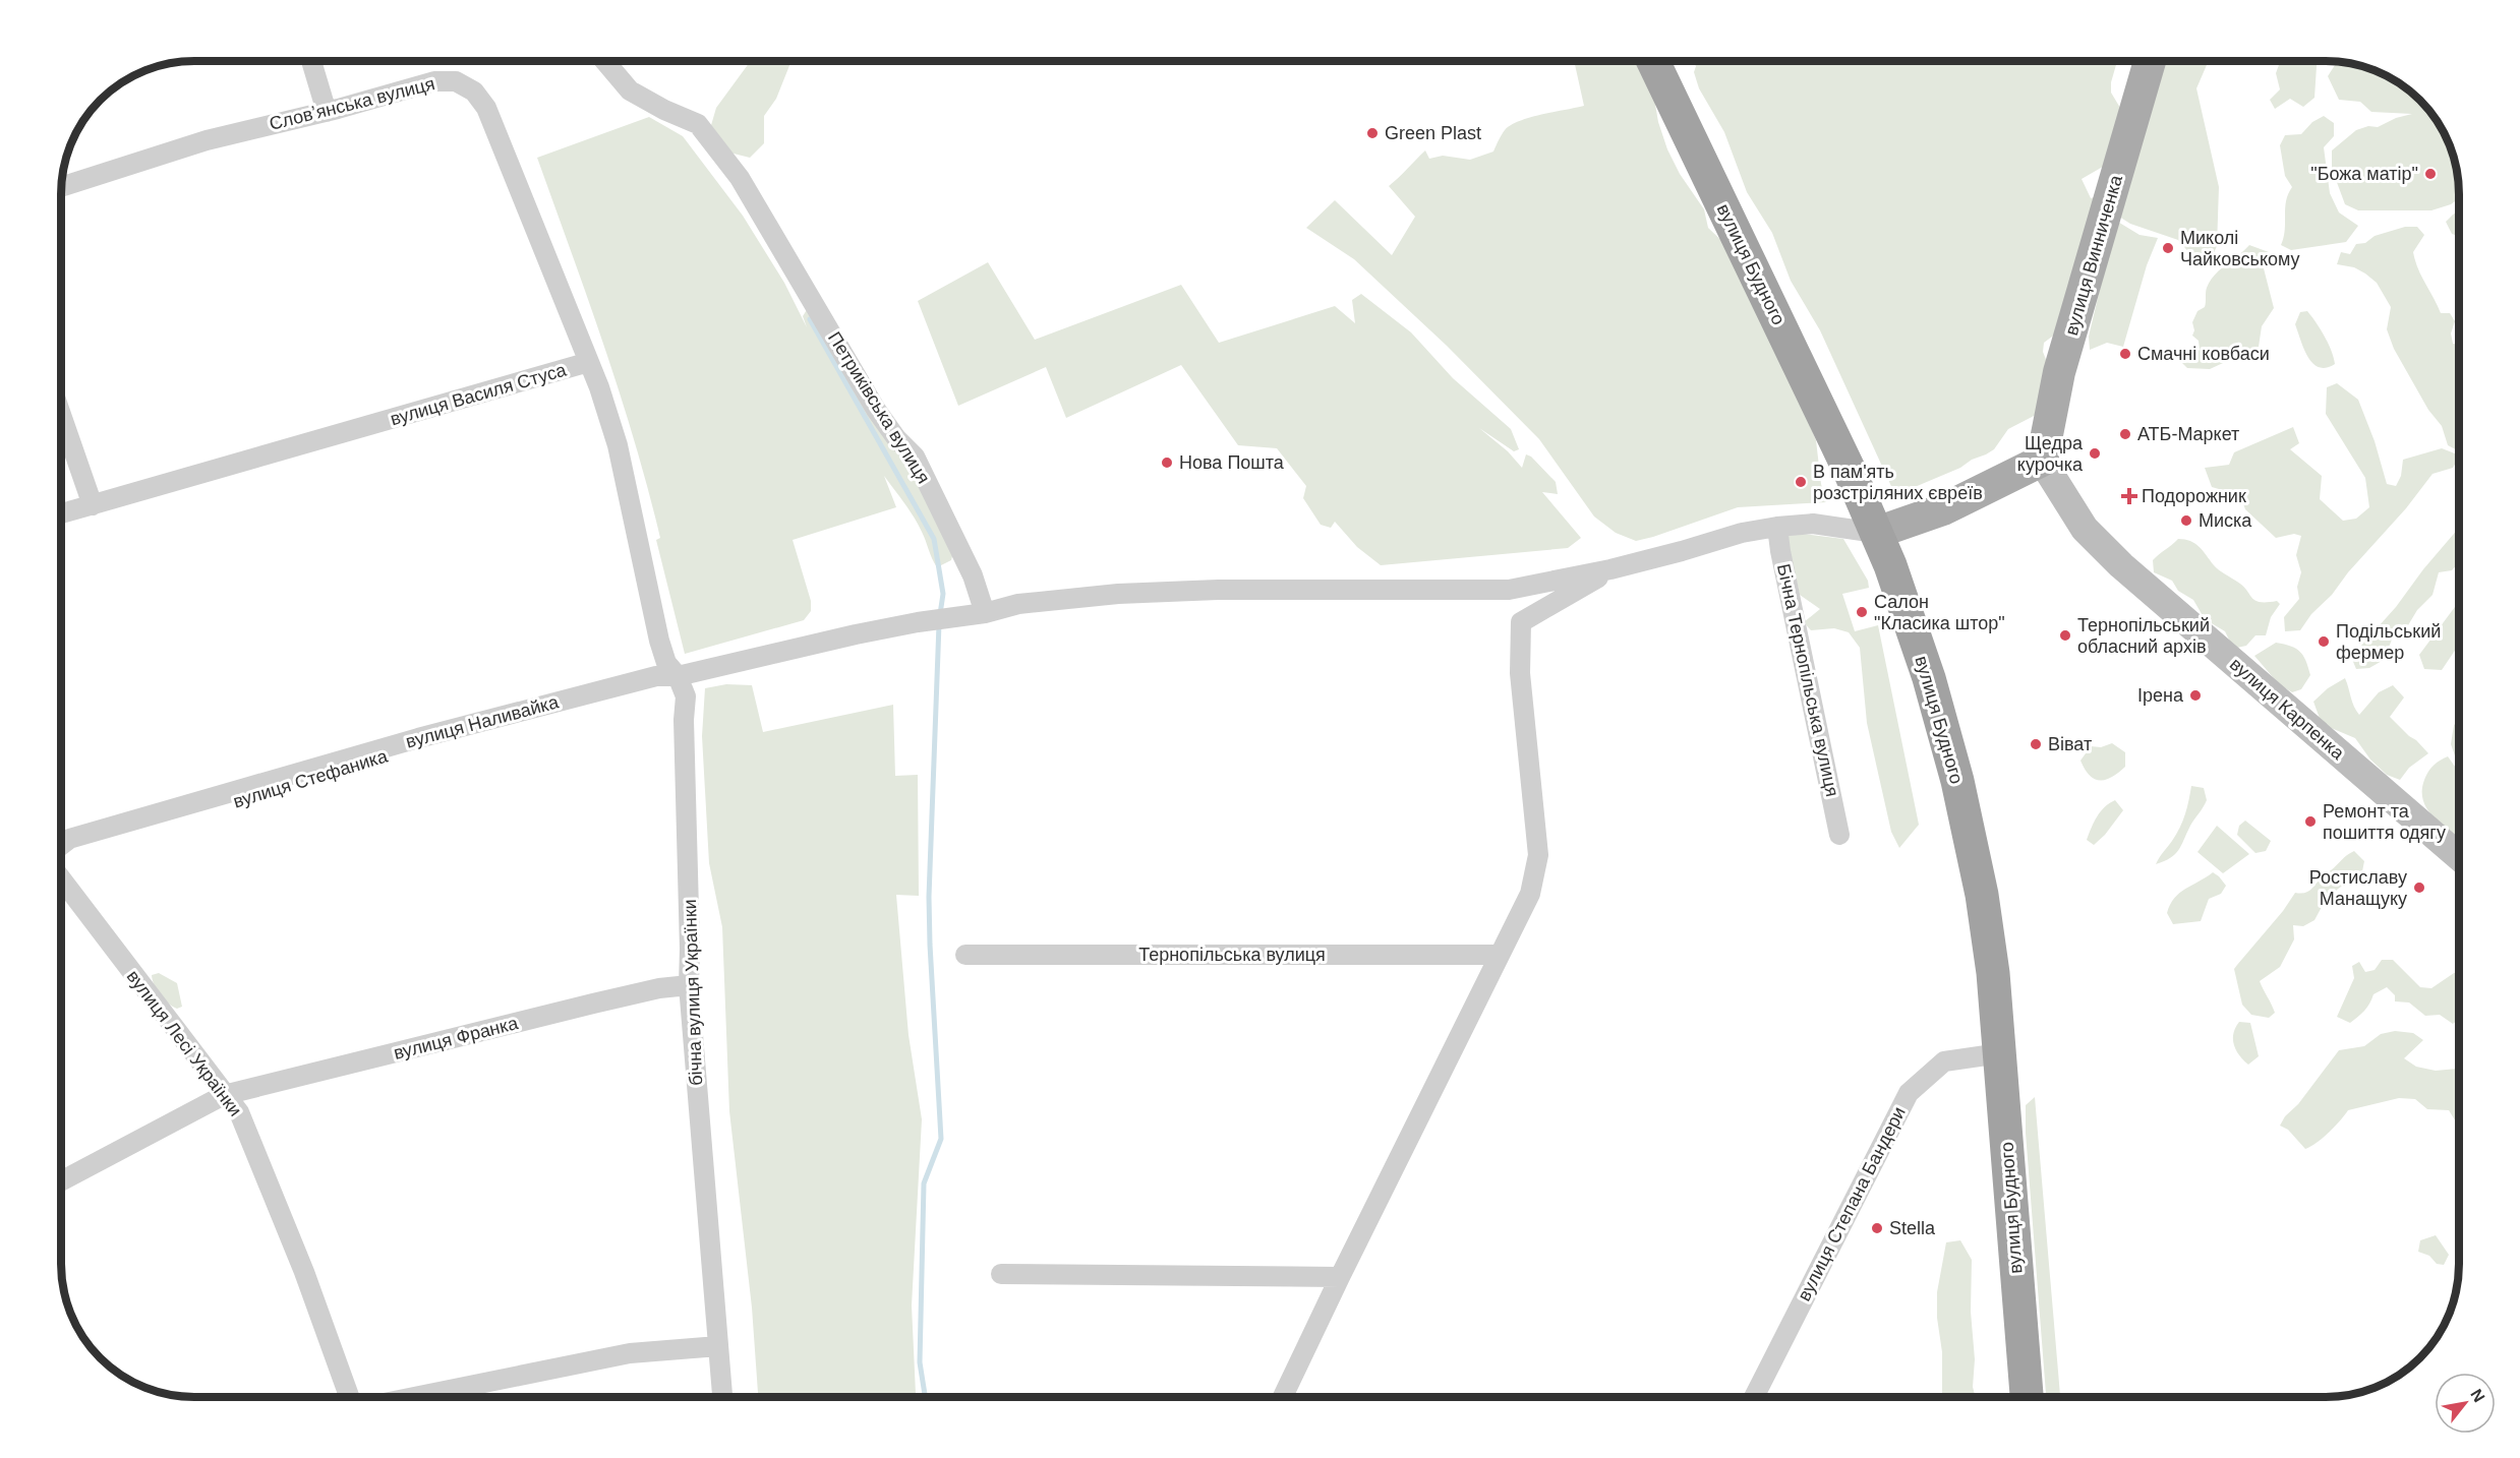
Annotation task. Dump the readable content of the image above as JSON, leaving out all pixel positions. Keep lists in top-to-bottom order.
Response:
{
  "streets": {
    "highway": ["вулиця Будного"],
    "main road": ["вулиця Винниченка", "вулиця Карпенка"],
    "street": [
      "Словʼянська вулиця",
      "вулиця Василя Стуса",
      "Петриківська вулиця",
      "Бічна Тернопільська вулиця",
      "вулиця Стефаника",
      "Тернопільська вулиця",
      "бічна вулиця Українки",
      "вулиця Франка",
      "вулиця Лесі Українки",
      "вулиця Степана Бандери"
    ]
  },
  "crossings": [
    ["Словʼянська вулиця", "вулиця Василя Стуса"],
    ["вулиця Винниченка", "вулиця Карпенка"],
    ["вулиця Будного", "вулиця Степана Бандери"],
    ["вулиця Василя Стуса", "вулиця Стефаника"],
    ["вулиця Василя Стуса", "бічна вулиця Українки"],
    ["вулиця Стефаника", "бічна вулиця Українки"],
    ["бічна вулиця Українки", "вулиця Франка"],
    ["вулиця Франка", "вулиця Лесі Українки"]
  ],
  "places": {
    "other": [
      "Green Plast",
      "\"Божа матір\"",
      "Миколі Чайковському",
      "Смачні ковбаси",
      "АТБ-Маркет",
      "Щедра курочка",
      "Нова Пошта",
      "В пам'ять розстріляних євреїв",
      "Миска",
      "Салон \"Класика штор\"",
      "Тернопільський обласний архів",
      "Подільський фермер",
      "Ірена",
      "Віват",
      "Ремонт та пошиття одягу",
      "Ростиславу Манащуку",
      "Stella"
    ],
    "health": ["Подорожник"]
  },
  "north": "top right"
}
